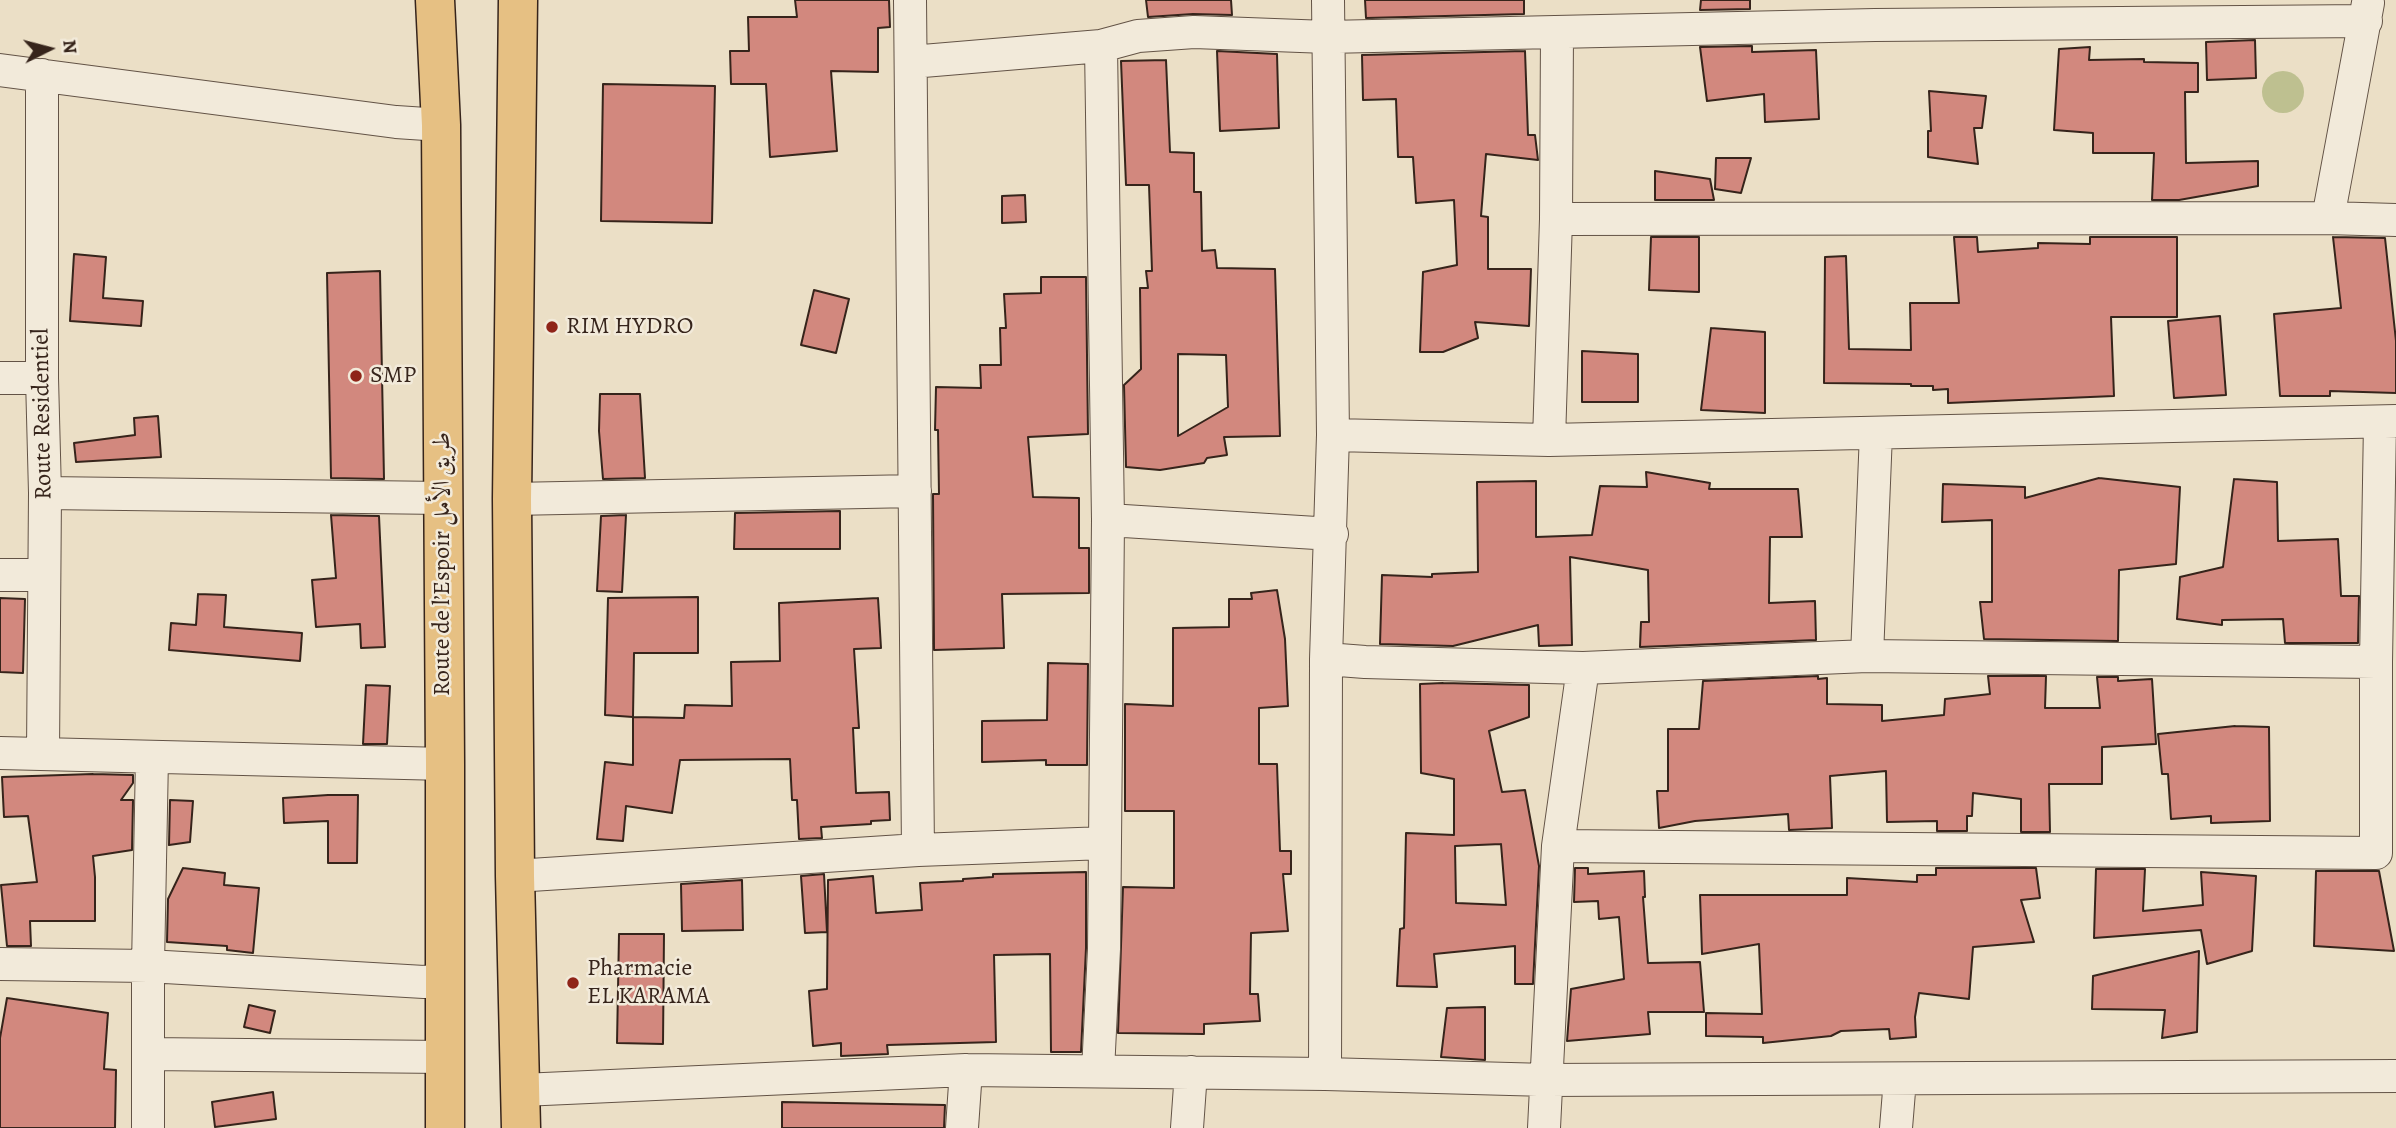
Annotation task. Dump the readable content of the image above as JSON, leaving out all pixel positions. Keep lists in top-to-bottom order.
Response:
{
  "streets": {
    "highway": ["Route de l’Espoir طريق الأمل"],
    "street": ["Route Residentiel"]
  },
  "places": ["RIM HYDRO", "SMP", "Pharmacie EL KARAMA"],
  "north": "right"
}
